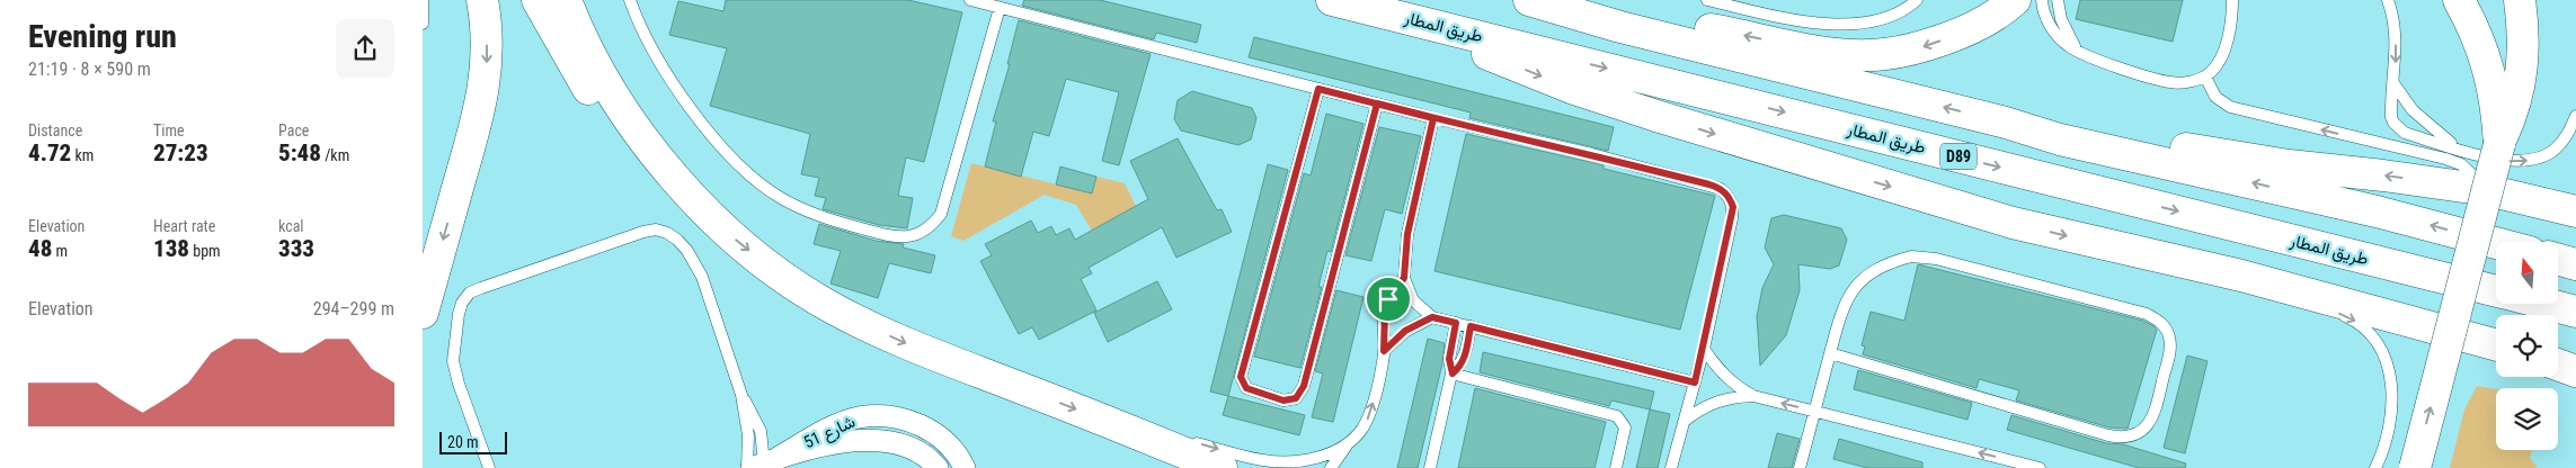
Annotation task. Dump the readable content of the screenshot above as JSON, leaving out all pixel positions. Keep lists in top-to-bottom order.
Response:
{
  "streets": {
    "main road": ["طريق المطار", "D89"],
    "street": ["شارع 51"]
  },
  "scale_bar": "20 m",
  "north": "top",
  "page": {
    "heading": ["Evening run", "21:19 · 8 × 590 m"],
    "stats": [
      ["Distance", "4.72 km"],
      ["Time", "27:23"],
      ["Pace", "5:48 /km"],
      ["Elevation", "48 m"],
      ["Heart rate", "138 bpm"],
      ["kcal", "333"]
    ],
    "chart": ["Elevation", "294–299 m"],
    "scale": "20 m"
  }
}
